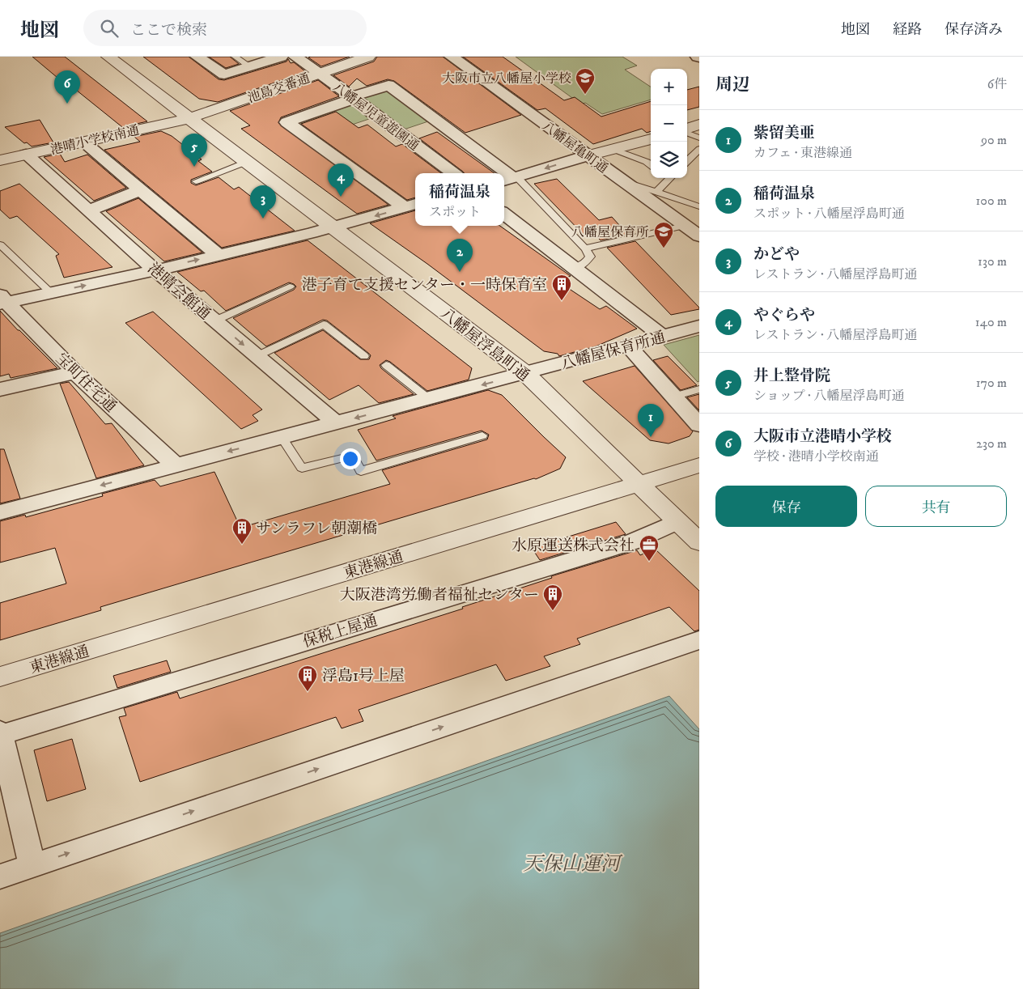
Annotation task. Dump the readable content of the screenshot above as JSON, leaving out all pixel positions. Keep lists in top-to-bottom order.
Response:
{
  "streets": {
    "street": [
      "池島交番通",
      "八幡屋児童遊園通",
      "港晴小学校南通",
      "八幡屋亀町通",
      "港晴会館通",
      "八幡屋浮島町通",
      "八幡屋保育所通",
      "宝町住宅通",
      "東港線通",
      "保税上屋通"
    ]
  },
  "crossings": [
    ["池島交番通", "八幡屋児童遊園通"],
    ["池島交番通", "港晴小学校南通"],
    ["池島交番通", "八幡屋浮島町通"],
    ["港晴小学校南通", "港晴会館通"],
    ["港晴小学校南通", "八幡屋浮島町通"],
    ["港晴会館通", "八幡屋保育所通"],
    ["八幡屋浮島町通", "八幡屋保育所通"],
    ["八幡屋浮島町通", "東港線通"],
    ["八幡屋浮島町通", "保税上屋通"],
    ["八幡屋保育所通", "宝町住宅通"]
  ],
  "water": ["天保山運河"],
  "places": {
    "school or university": ["大阪市立八幡屋小学校", "八幡屋保育所"],
    "building": [
      "港子育て支援センター・一時保育室",
      "サンラフレ朝潮橋",
      "大阪港湾労働者福祉センター",
      "浮島1号上屋"
    ],
    "office": ["水原運送株式会社"]
  },
  "page": {
    "header": "地図",
    "search": "ここで検索",
    "nav": ["地図", "経路", "保存済み"],
    "heading": ["周辺", "6件"],
    "map_buttons": ["+", "−"],
    "pins": [
      "6",
      "5",
      "4",
      "3",
      "2",
      "1"
    ],
    "list": [
      {
        "mark": "1",
        "name": "紫留美亜",
        "note": "カフェ · 東港線通",
        "value": "90 m"
      },
      {
        "mark": "2",
        "name": "稲荷温泉",
        "note": "スポット · 八幡屋浮島町通",
        "value": "100 m"
      },
      {
        "mark": "3",
        "name": "かどや",
        "note": "レストラン · 八幡屋浮島町通",
        "value": "130 m"
      },
      {
        "mark": "4",
        "name": "やぐらや",
        "note": "レストラン · 八幡屋浮島町通",
        "value": "140 m"
      },
      {
        "mark": "5",
        "name": "井上整骨院",
        "note": "ショップ · 八幡屋浮島町通",
        "value": "170 m"
      },
      {
        "mark": "6",
        "name": "大阪市立港晴小学校",
        "note": "学校 · 港晴小学校南通",
        "value": "230 m"
      }
    ],
    "popup": ["稲荷温泉", "スポット"],
    "buttons": ["保存", "共有"]
  }
}
